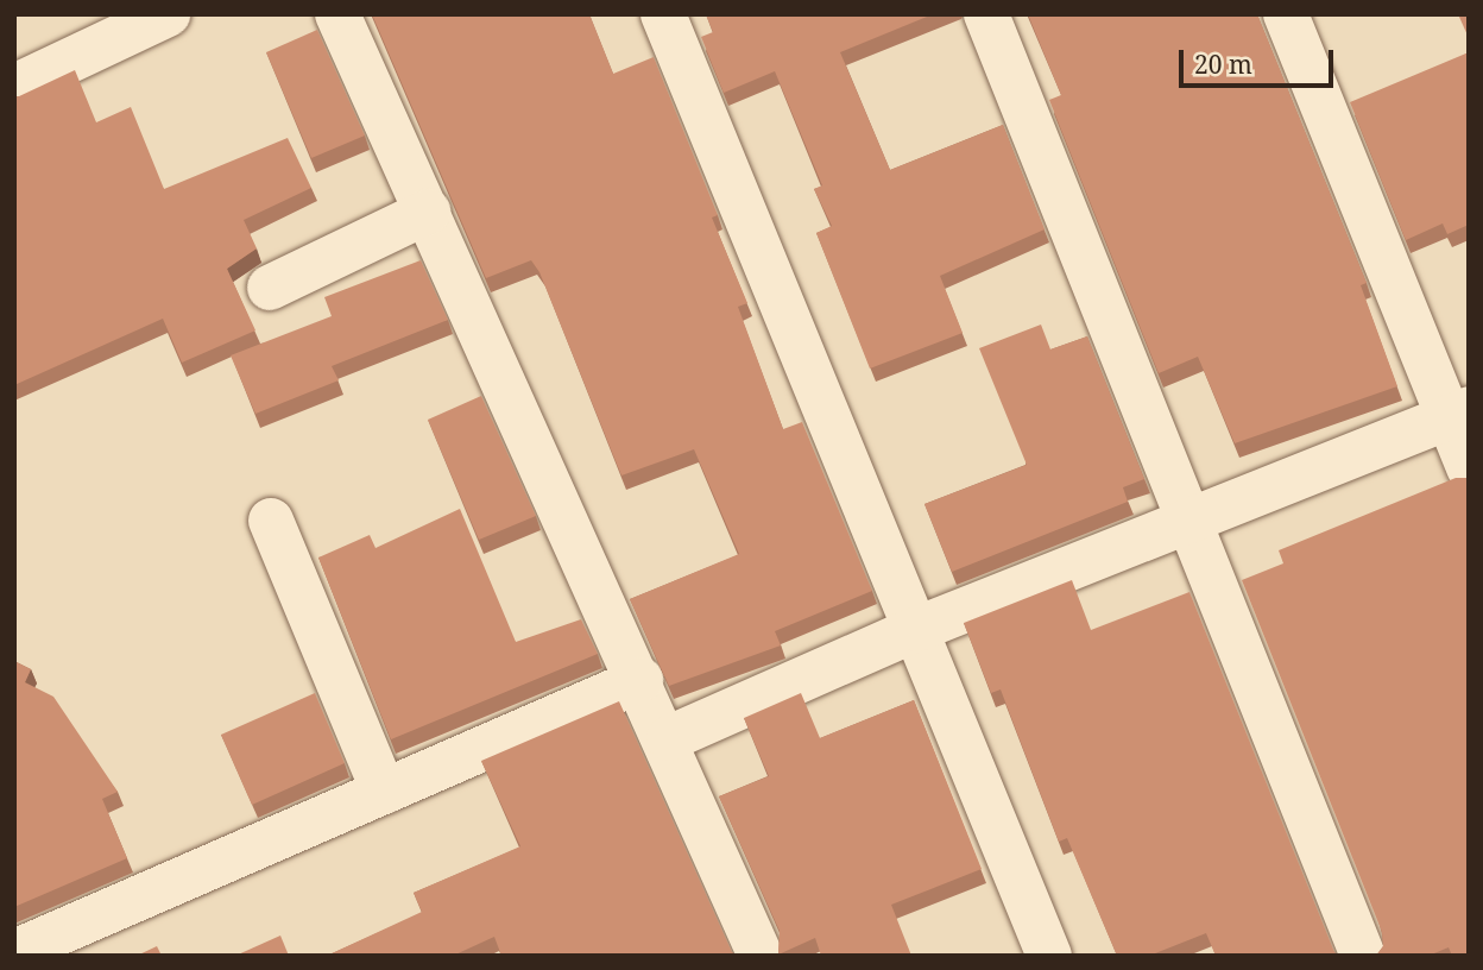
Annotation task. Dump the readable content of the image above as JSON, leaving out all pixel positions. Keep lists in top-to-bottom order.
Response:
{
  "scale_bar": "20 m"
}
